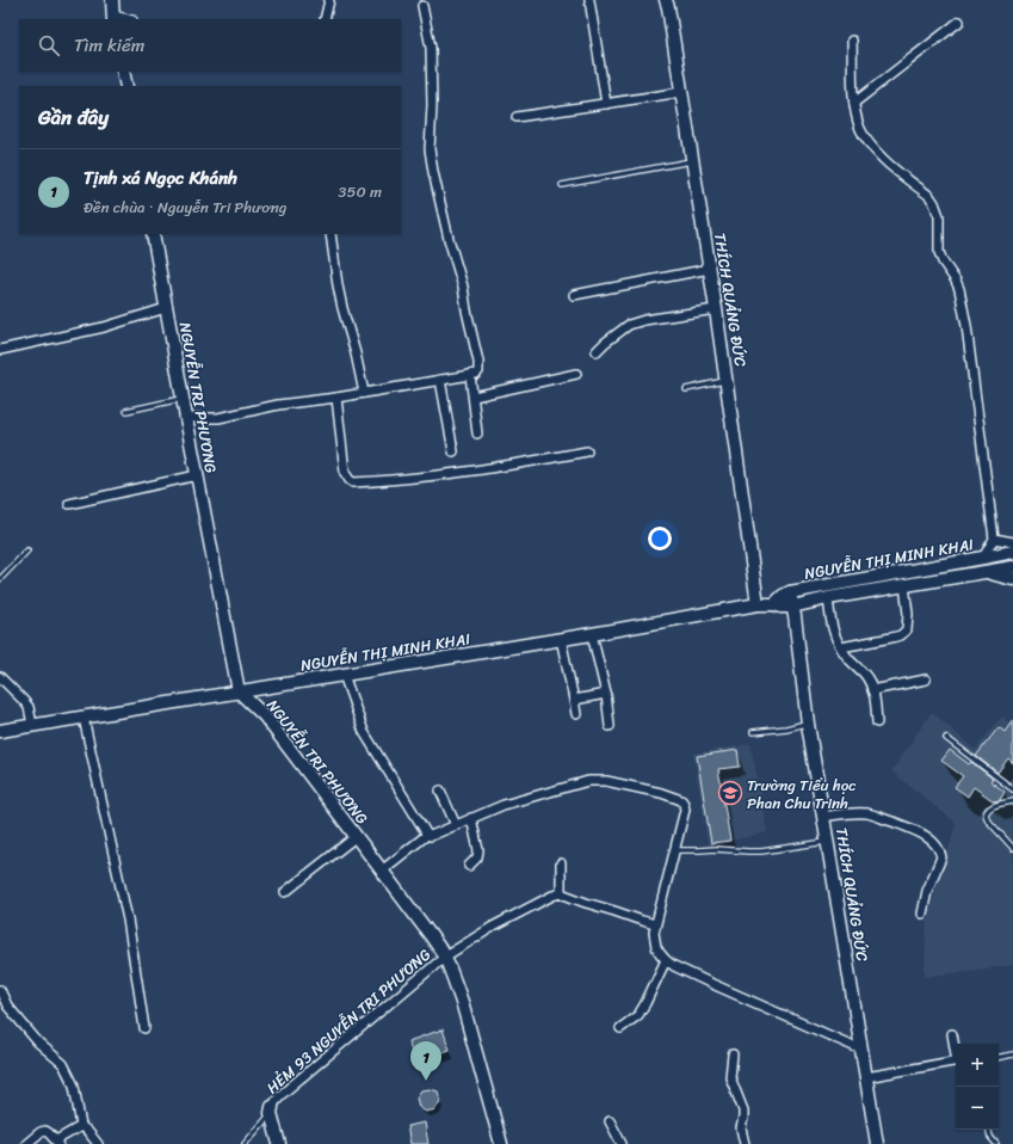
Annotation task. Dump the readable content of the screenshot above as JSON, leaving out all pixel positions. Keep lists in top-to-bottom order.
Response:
{
  "streets": {
    "street": [
      "THÍCH QUẢNG ĐỨC",
      "NGUYỄN TRI PHƯƠNG",
      "NGUYỄN THỊ MINH KHAI",
      "HẺM 93 NGUYỄN TRI PHƯƠNG"
    ]
  },
  "crossings": [
    ["THÍCH QUẢNG ĐỨC", "NGUYỄN THỊ MINH KHAI"],
    ["NGUYỄN TRI PHƯƠNG", "NGUYỄN THỊ MINH KHAI"],
    ["NGUYỄN TRI PHƯƠNG", "HẺM 93 NGUYỄN TRI PHƯƠNG"]
  ],
  "places": {
    "school or university": ["Trường Tiểu học Phan Chu Trinh"]
  },
  "page": {
    "search": "Tìm kiếm",
    "heading": "Gần đây",
    "list": [
      {
        "mark": "1",
        "name": "Tịnh xá Ngọc Khánh",
        "note": "Đền chùa · Nguyễn Tri Phương",
        "value": "350 m"
      }
    ],
    "pins": "1",
    "map_buttons": ["+", "−"]
  }
}
